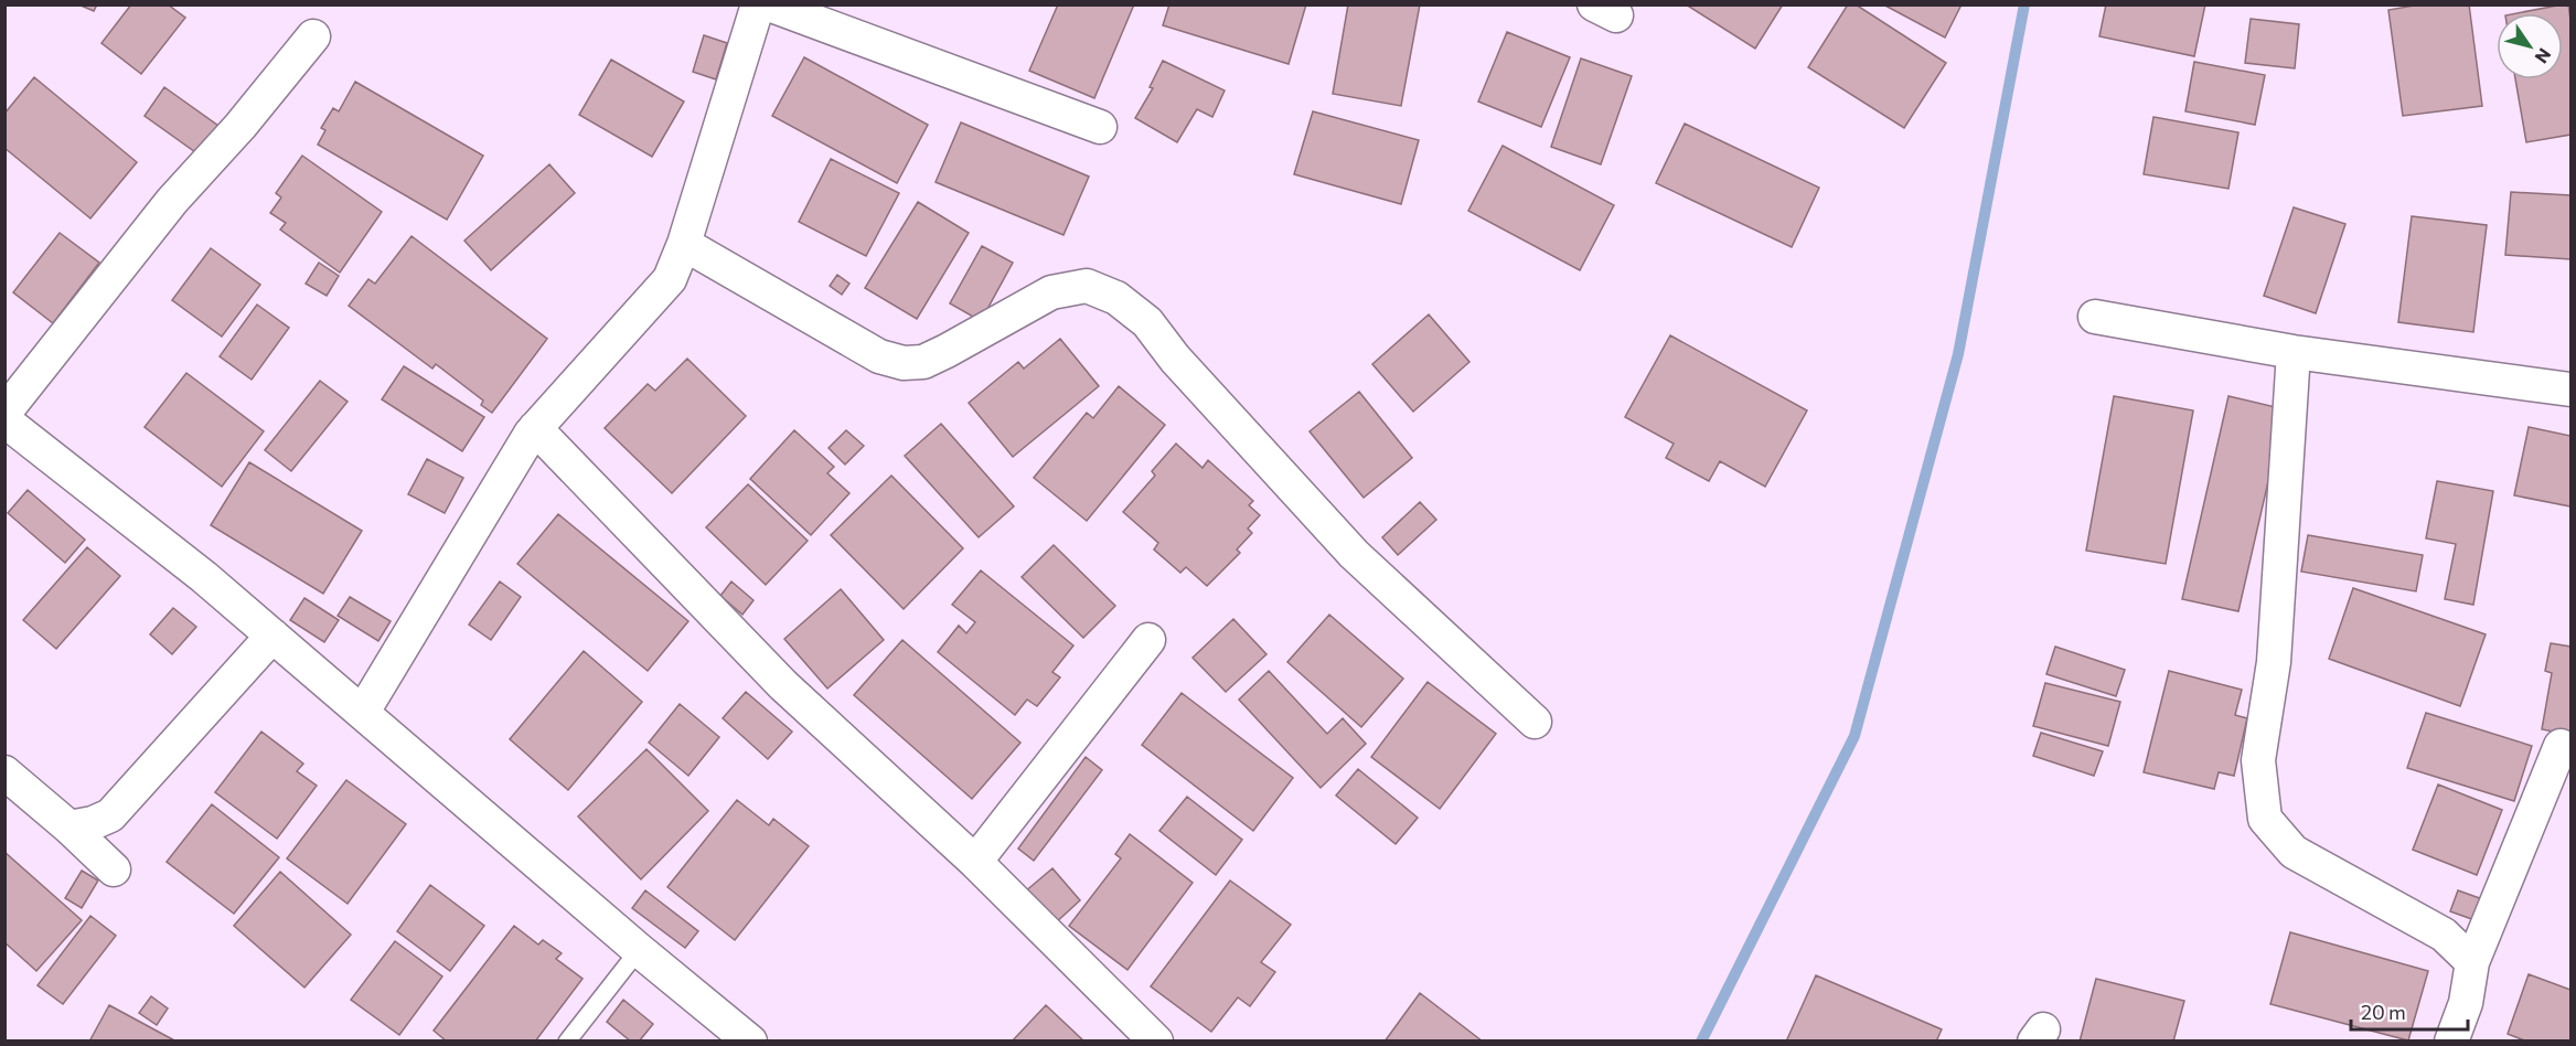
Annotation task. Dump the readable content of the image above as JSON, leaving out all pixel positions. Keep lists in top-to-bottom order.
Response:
{
  "scale_bar": "20 m",
  "north": "bottom right"
}
